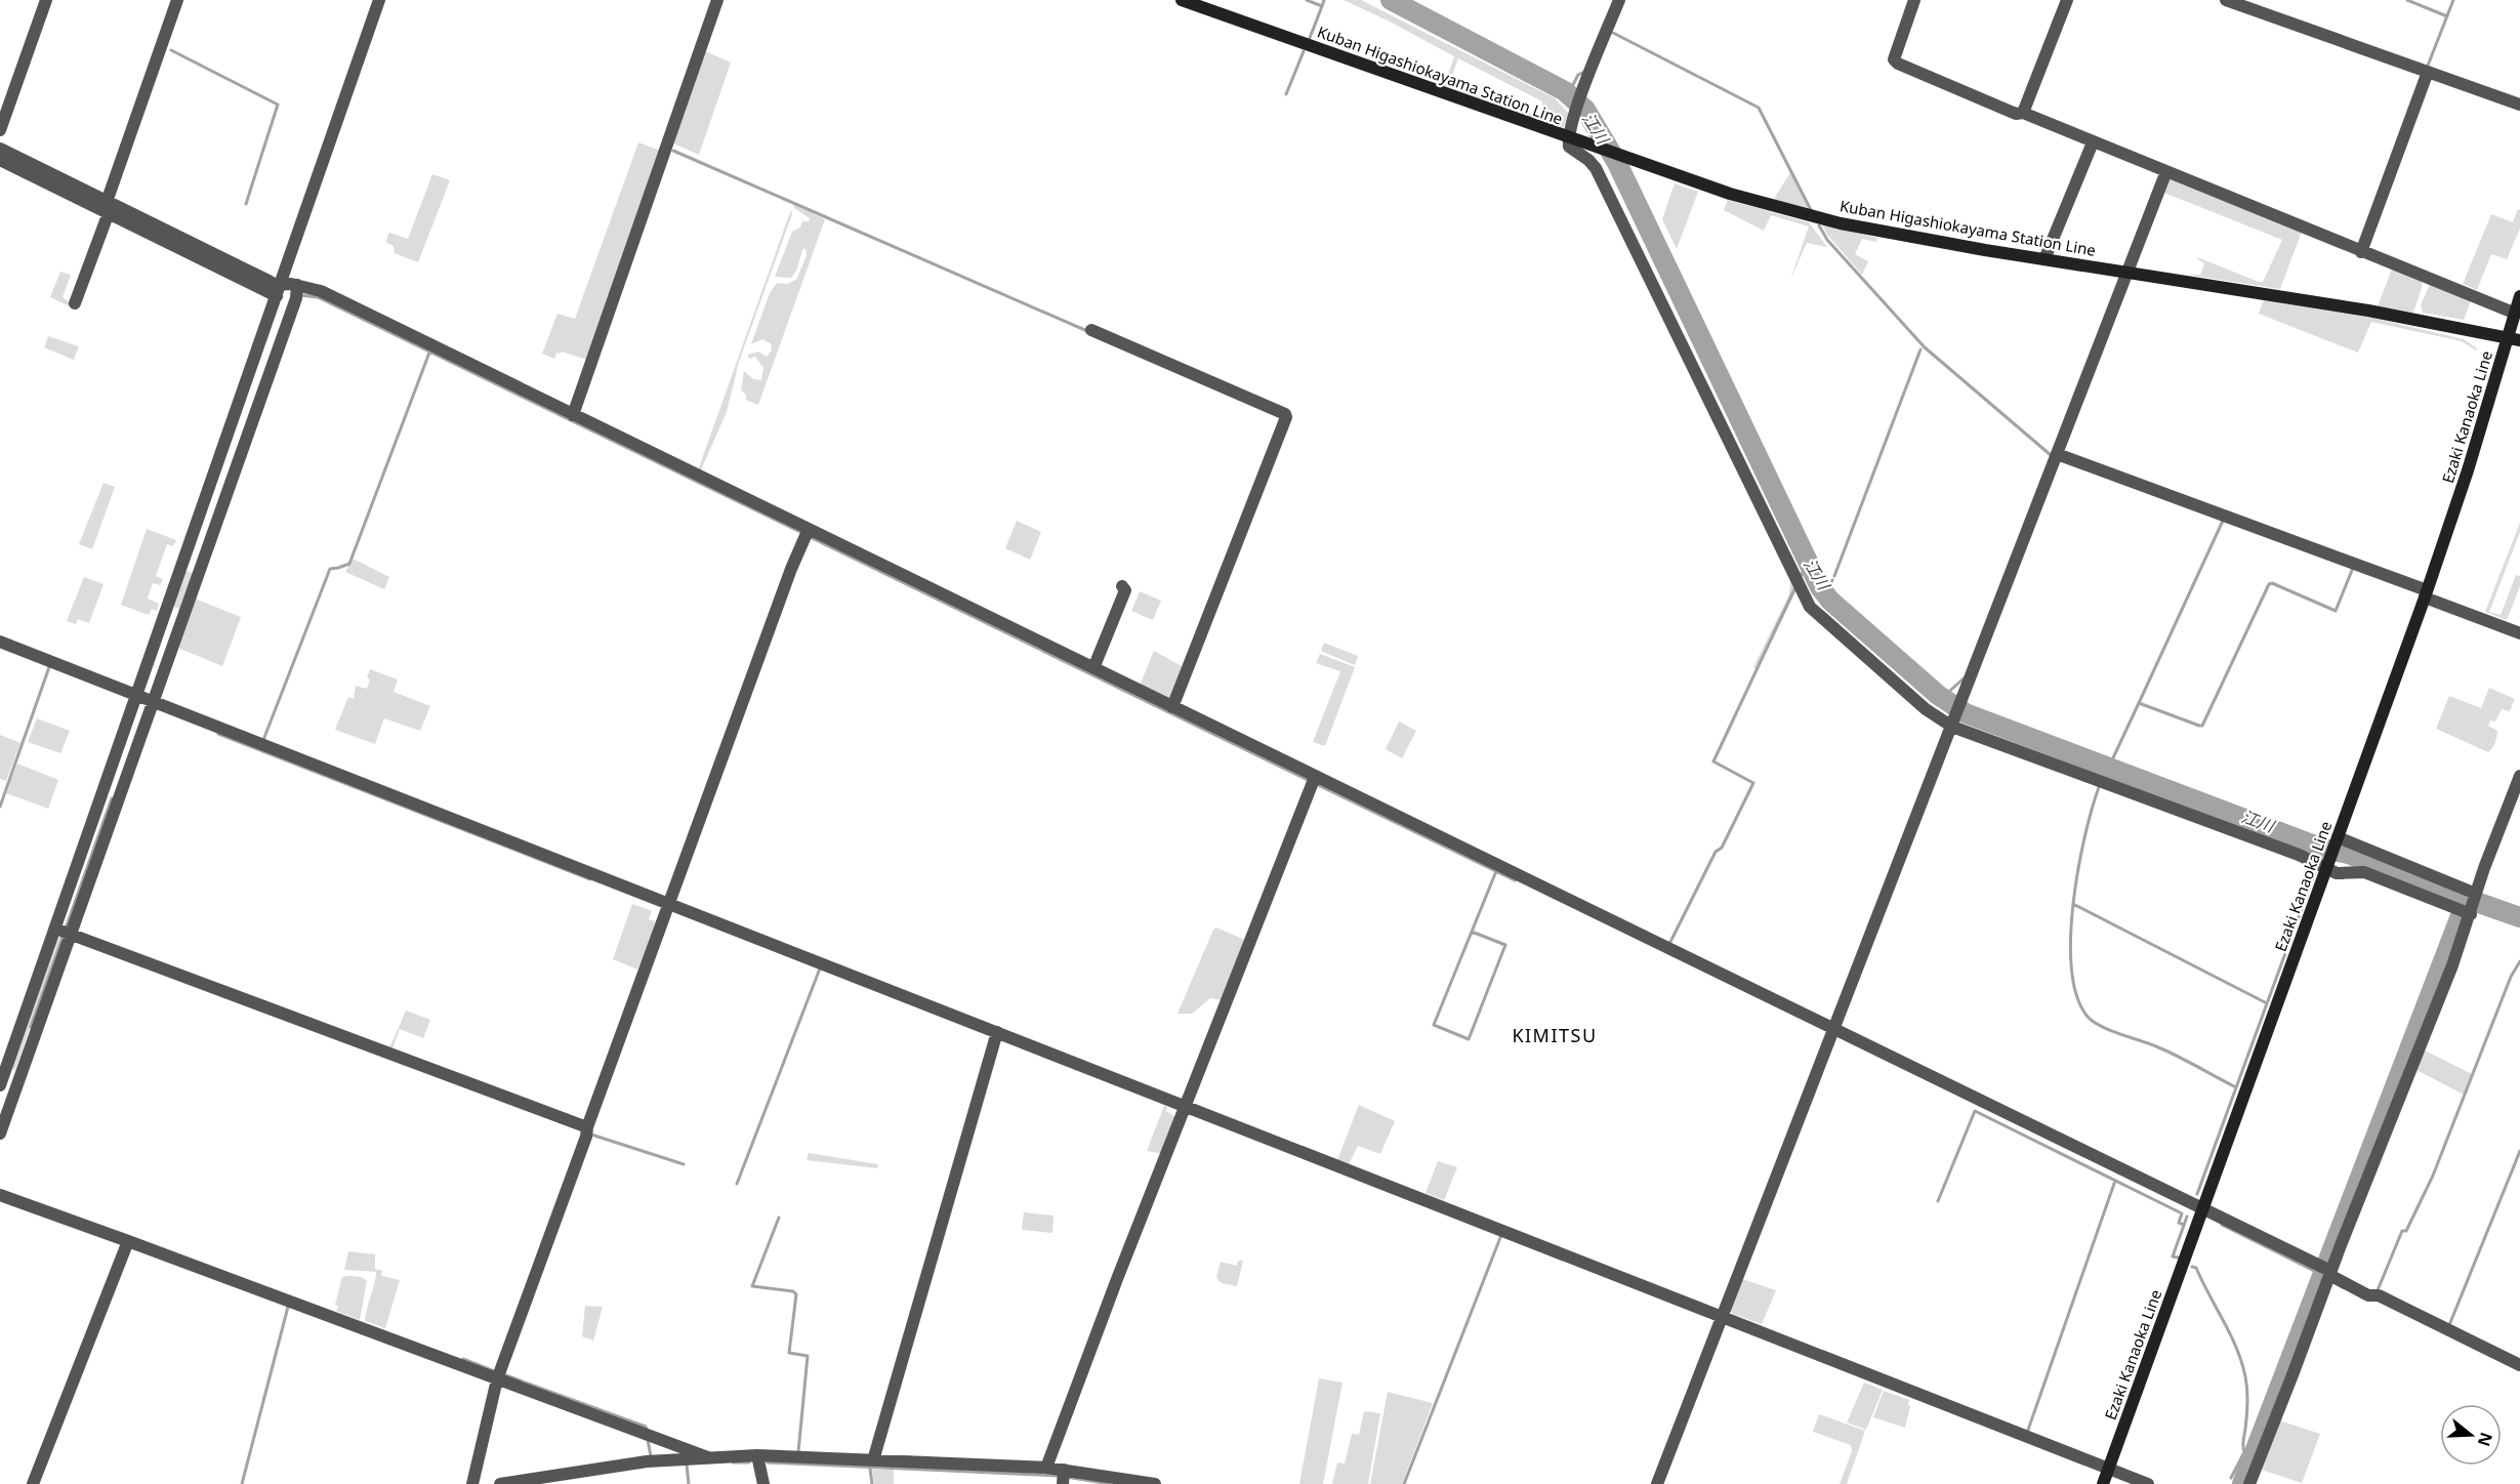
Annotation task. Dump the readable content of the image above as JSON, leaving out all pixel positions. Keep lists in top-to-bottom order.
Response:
{
  "streets": {
    "main road": ["Kuban Higashiokayama Station Line", "Ezaki Kanaoka Line"]
  },
  "crossings": [
    ["Kuban Higashiokayama Station Line", "Ezaki Kanaoka Line"]
  ],
  "districts": ["KIMITSU"],
  "water": ["江川"],
  "north": "right"
}
